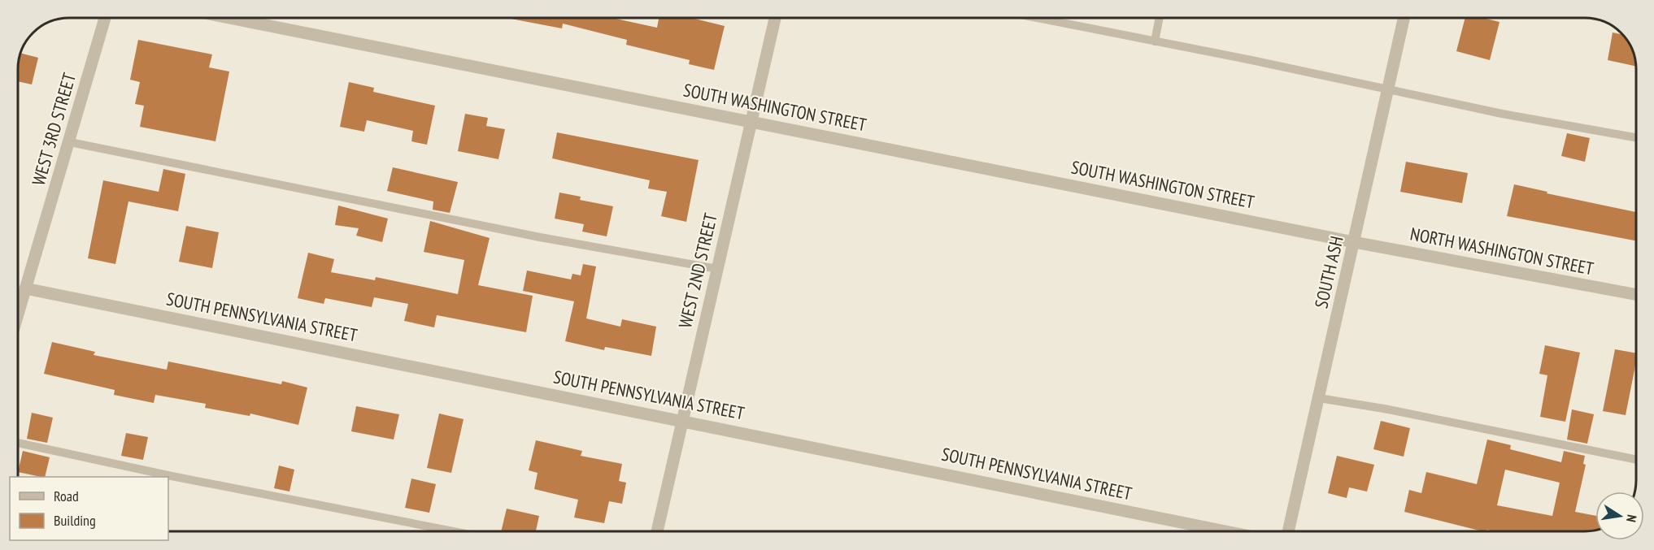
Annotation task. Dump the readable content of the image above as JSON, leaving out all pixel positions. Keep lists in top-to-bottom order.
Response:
{
  "streets": {
    "street": [
      "SOUTH WASHINGTON STREET",
      "WEST 3RD STREET",
      "NORTH WASHINGTON STREET",
      "WEST 2ND STREET",
      "SOUTH ASH",
      "SOUTH PENNSYLVANIA STREET"
    ]
  },
  "crossings": [
    ["SOUTH WASHINGTON STREET", "NORTH WASHINGTON STREET"],
    ["SOUTH WASHINGTON STREET", "WEST 2ND STREET"],
    ["SOUTH WASHINGTON STREET", "SOUTH ASH"],
    ["WEST 3RD STREET", "SOUTH PENNSYLVANIA STREET"],
    ["NORTH WASHINGTON STREET", "SOUTH ASH"],
    ["WEST 2ND STREET", "SOUTH PENNSYLVANIA STREET"]
  ],
  "legend": ["Road", "Building"],
  "north": "right"
}
